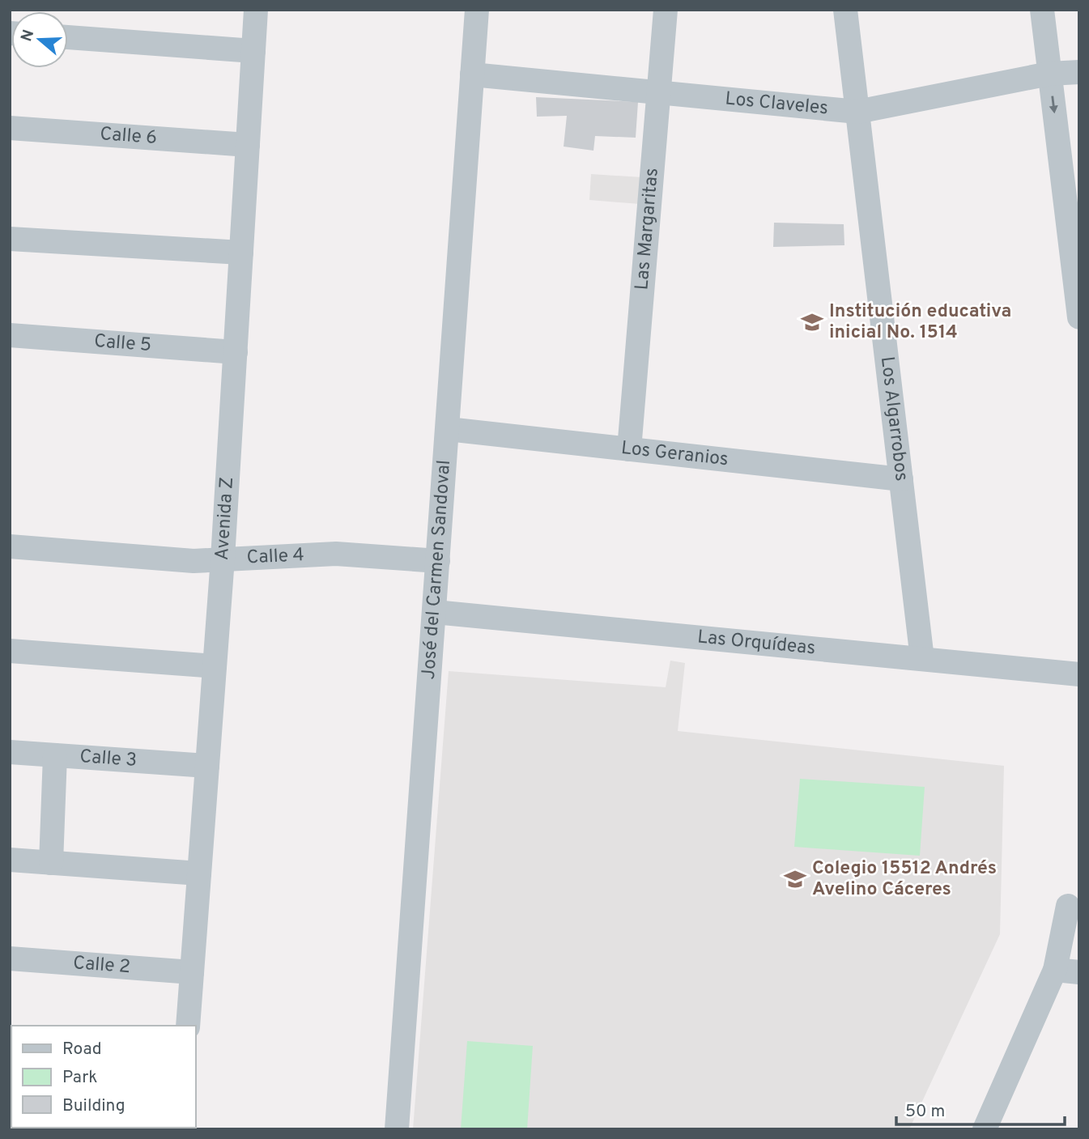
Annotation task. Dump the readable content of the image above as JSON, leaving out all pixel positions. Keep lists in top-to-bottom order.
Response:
{
  "streets": {
    "street": [
      "Los Claveles",
      "Calle 6",
      "Las Margaritas",
      "Calle 5",
      "Los Algarrobos",
      "Los Geranios",
      "Avenida Z",
      "Calle 4",
      "José del Carmen Sandoval",
      "Las Orquídeas",
      "Calle 3",
      "Calle 2"
    ]
  },
  "crossings": [
    ["Los Claveles", "Las Margaritas"],
    ["Los Claveles", "Los Algarrobos"],
    ["Los Claveles", "José del Carmen Sandoval"],
    ["Calle 6", "Avenida Z"],
    ["Las Margaritas", "Los Geranios"],
    ["Calle 5", "Avenida Z"],
    ["Los Algarrobos", "Los Geranios"],
    ["Los Algarrobos", "Las Orquídeas"],
    ["Los Geranios", "José del Carmen Sandoval"],
    ["Avenida Z", "Calle 4"],
    ["Avenida Z", "Calle 3"],
    ["Avenida Z", "Calle 2"],
    ["Calle 4", "José del Carmen Sandoval"],
    ["José del Carmen Sandoval", "Las Orquídeas"]
  ],
  "places": {
    "school or university": ["Institución educativa inicial No. 1514", "Colegio 15512 Andrés Avelino Cáceres"]
  },
  "legend": ["Road", "Park", "Building"],
  "scale_bar": "50 m",
  "north": "left"
}
